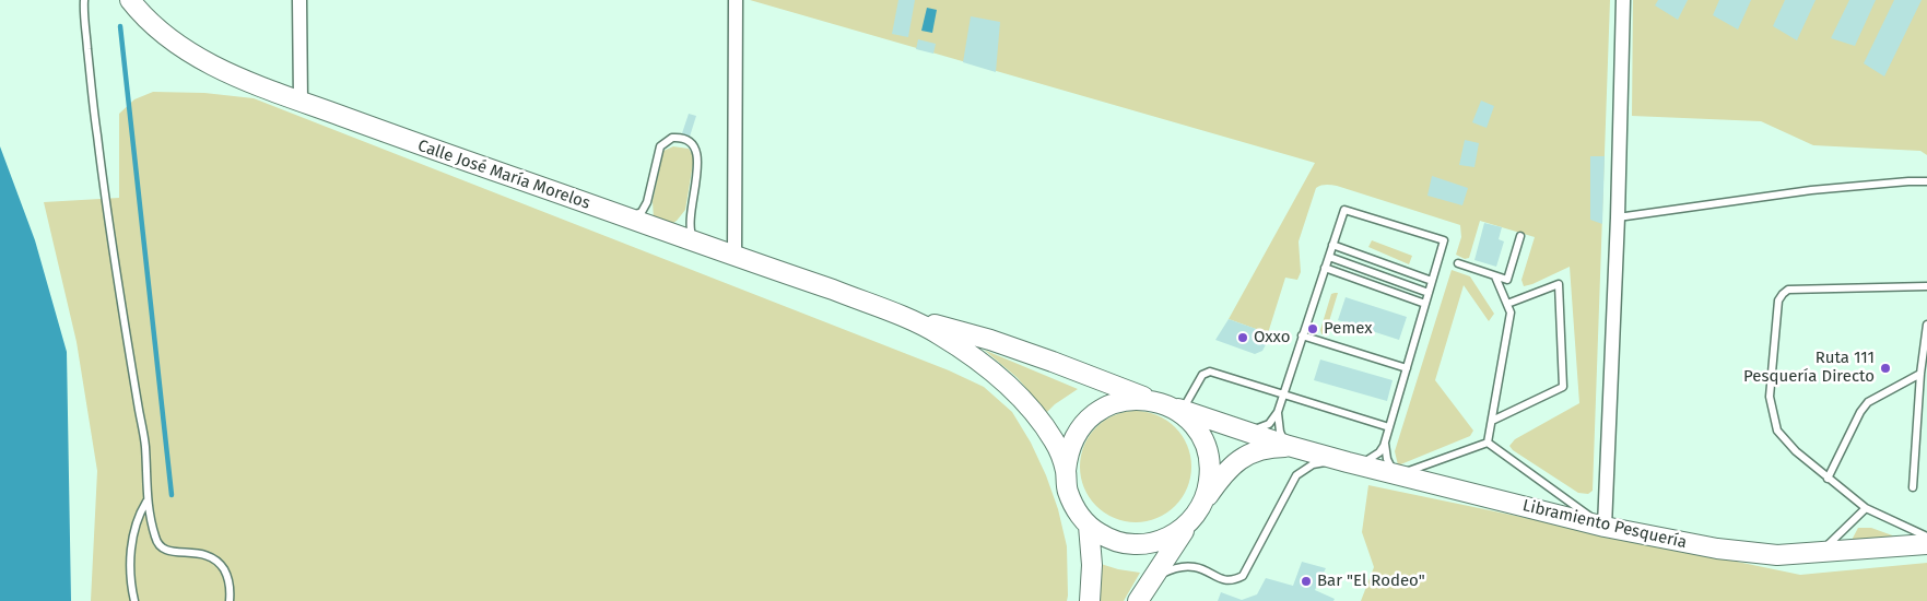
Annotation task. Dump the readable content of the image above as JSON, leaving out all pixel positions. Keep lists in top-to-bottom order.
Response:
{
  "streets": {
    "main road": ["Calle José María Morelos", "Libramiento Pesquería"]
  },
  "places": [
    "Pemex",
    "Oxxo",
    "Ruta 111 Pesquería Directo",
    "Bar \"El Rodeo\""
  ]
}
